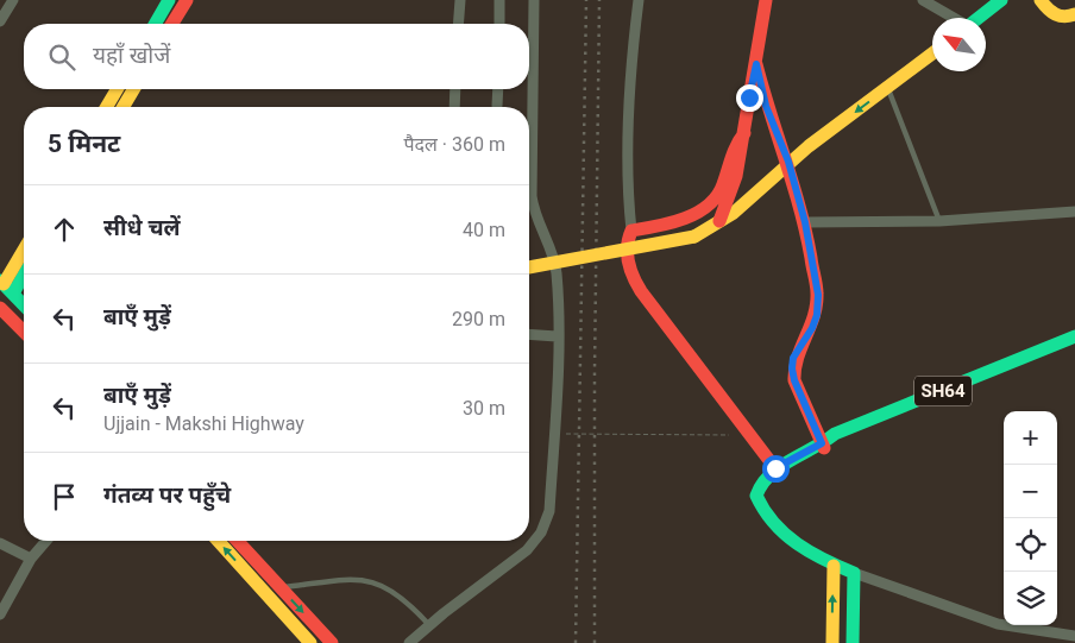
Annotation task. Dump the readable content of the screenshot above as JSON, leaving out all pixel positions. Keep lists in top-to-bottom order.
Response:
{
  "streets": {
    "main road": ["SH64"]
  },
  "north": "top left",
  "page": {
    "search": "यहाँ खोजें",
    "heading": ["5 मिनट", "पैदल · 360 m"],
    "list": [
      ["सीधे चलें", "40 m"],
      ["बाएँ मुड़ें", "290 m"],
      ["बाएँ मुड़ें", "Ujjain - Makshi Highway", "30 m"],
      "गंतव्य पर पहुँचे"
    ],
    "map_buttons": ["+", "−"]
  }
}
